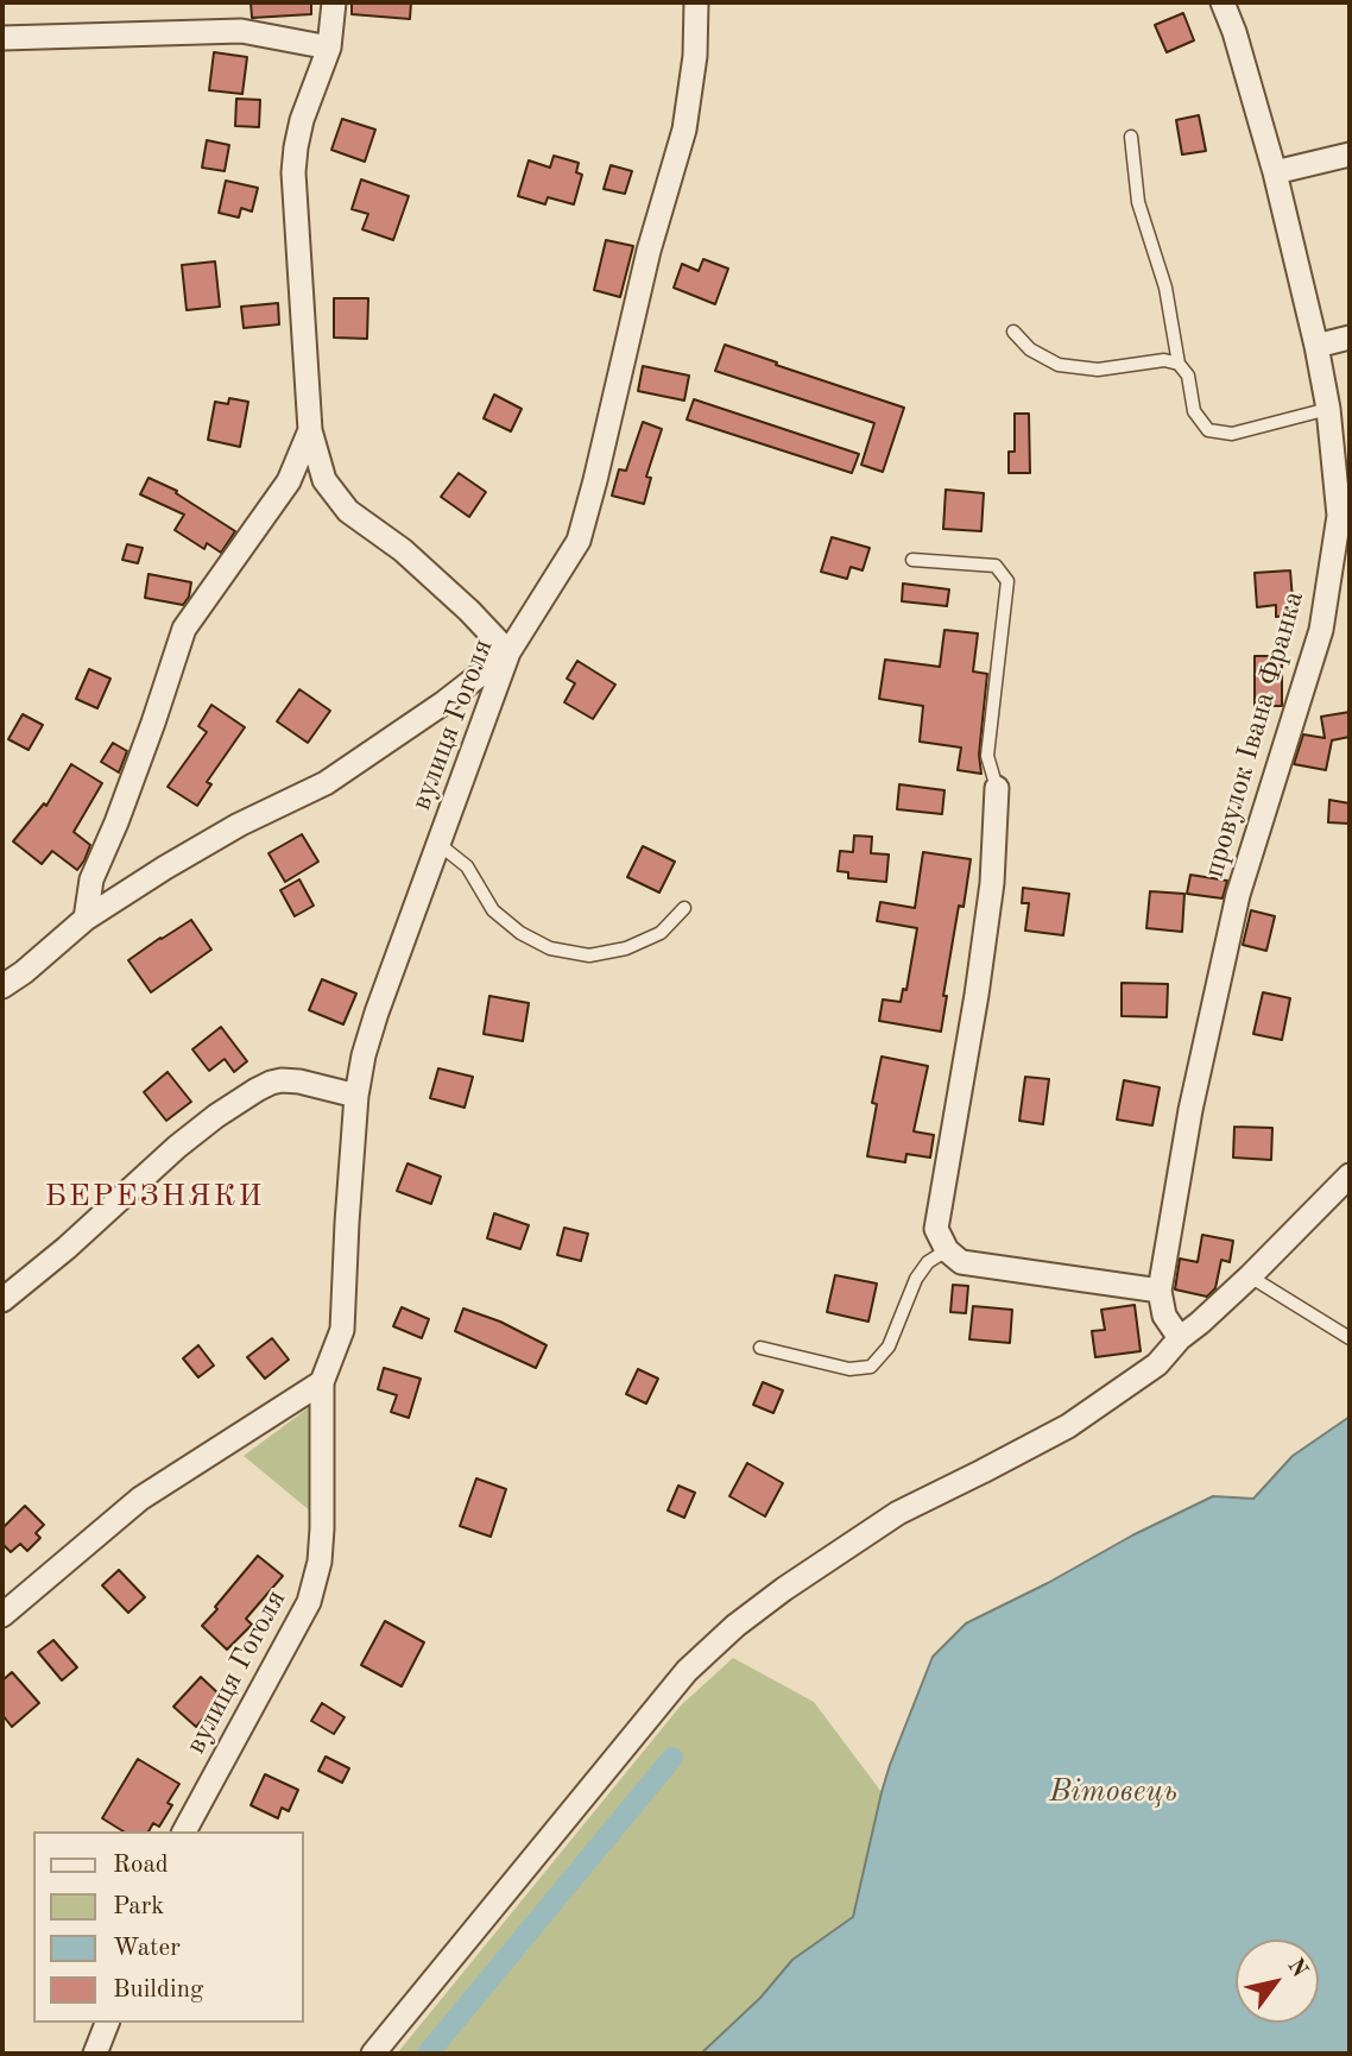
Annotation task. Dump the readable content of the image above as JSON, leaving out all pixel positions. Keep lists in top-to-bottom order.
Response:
{
  "streets": {
    "street": ["вулиця Гоголя", "провулок Івана Франка"]
  },
  "districts": ["БЕРЕЗНЯКИ"],
  "water": ["Вітовець"],
  "legend": [
    "Road",
    "Park",
    "Water",
    "Building"
  ],
  "north": "top right"
}
